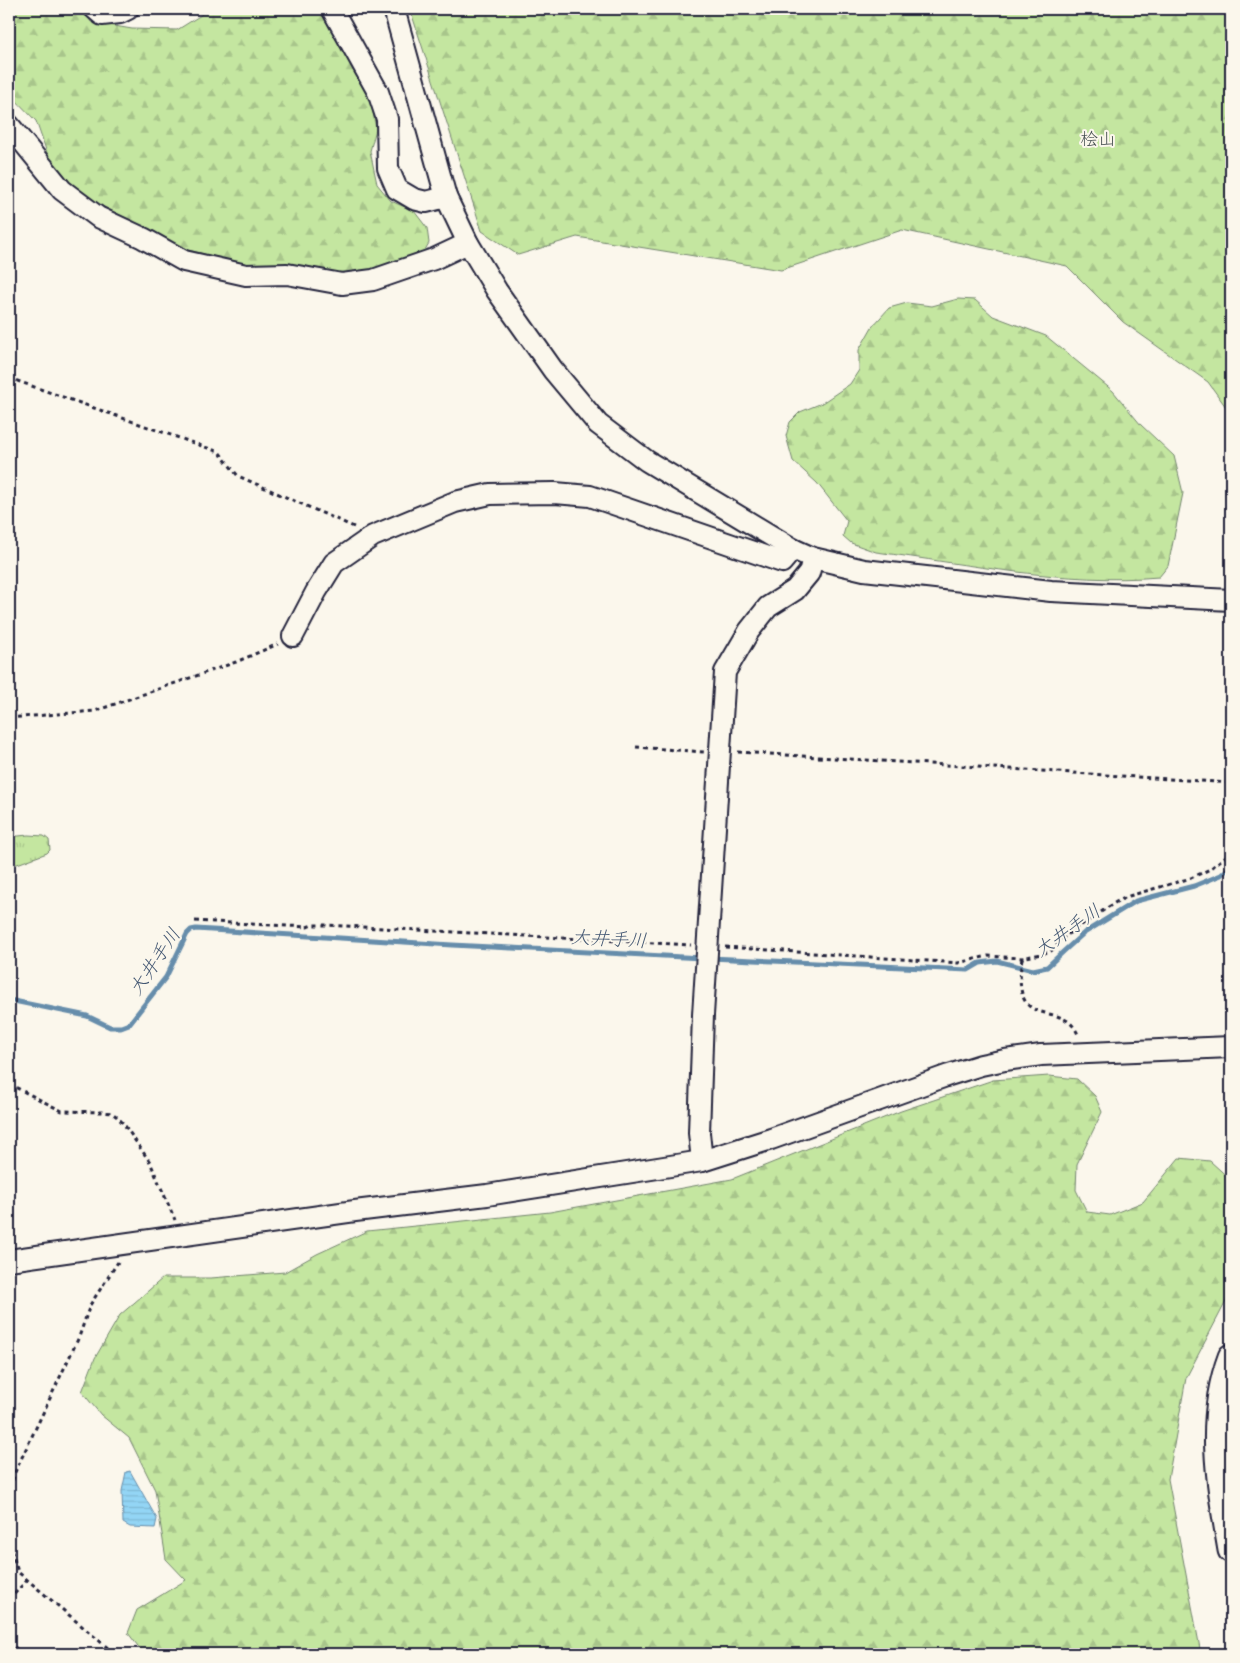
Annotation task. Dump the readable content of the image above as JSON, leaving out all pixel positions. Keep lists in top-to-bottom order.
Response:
{
  "water": ["大井手川"],
  "parks": ["桧山"]
}
